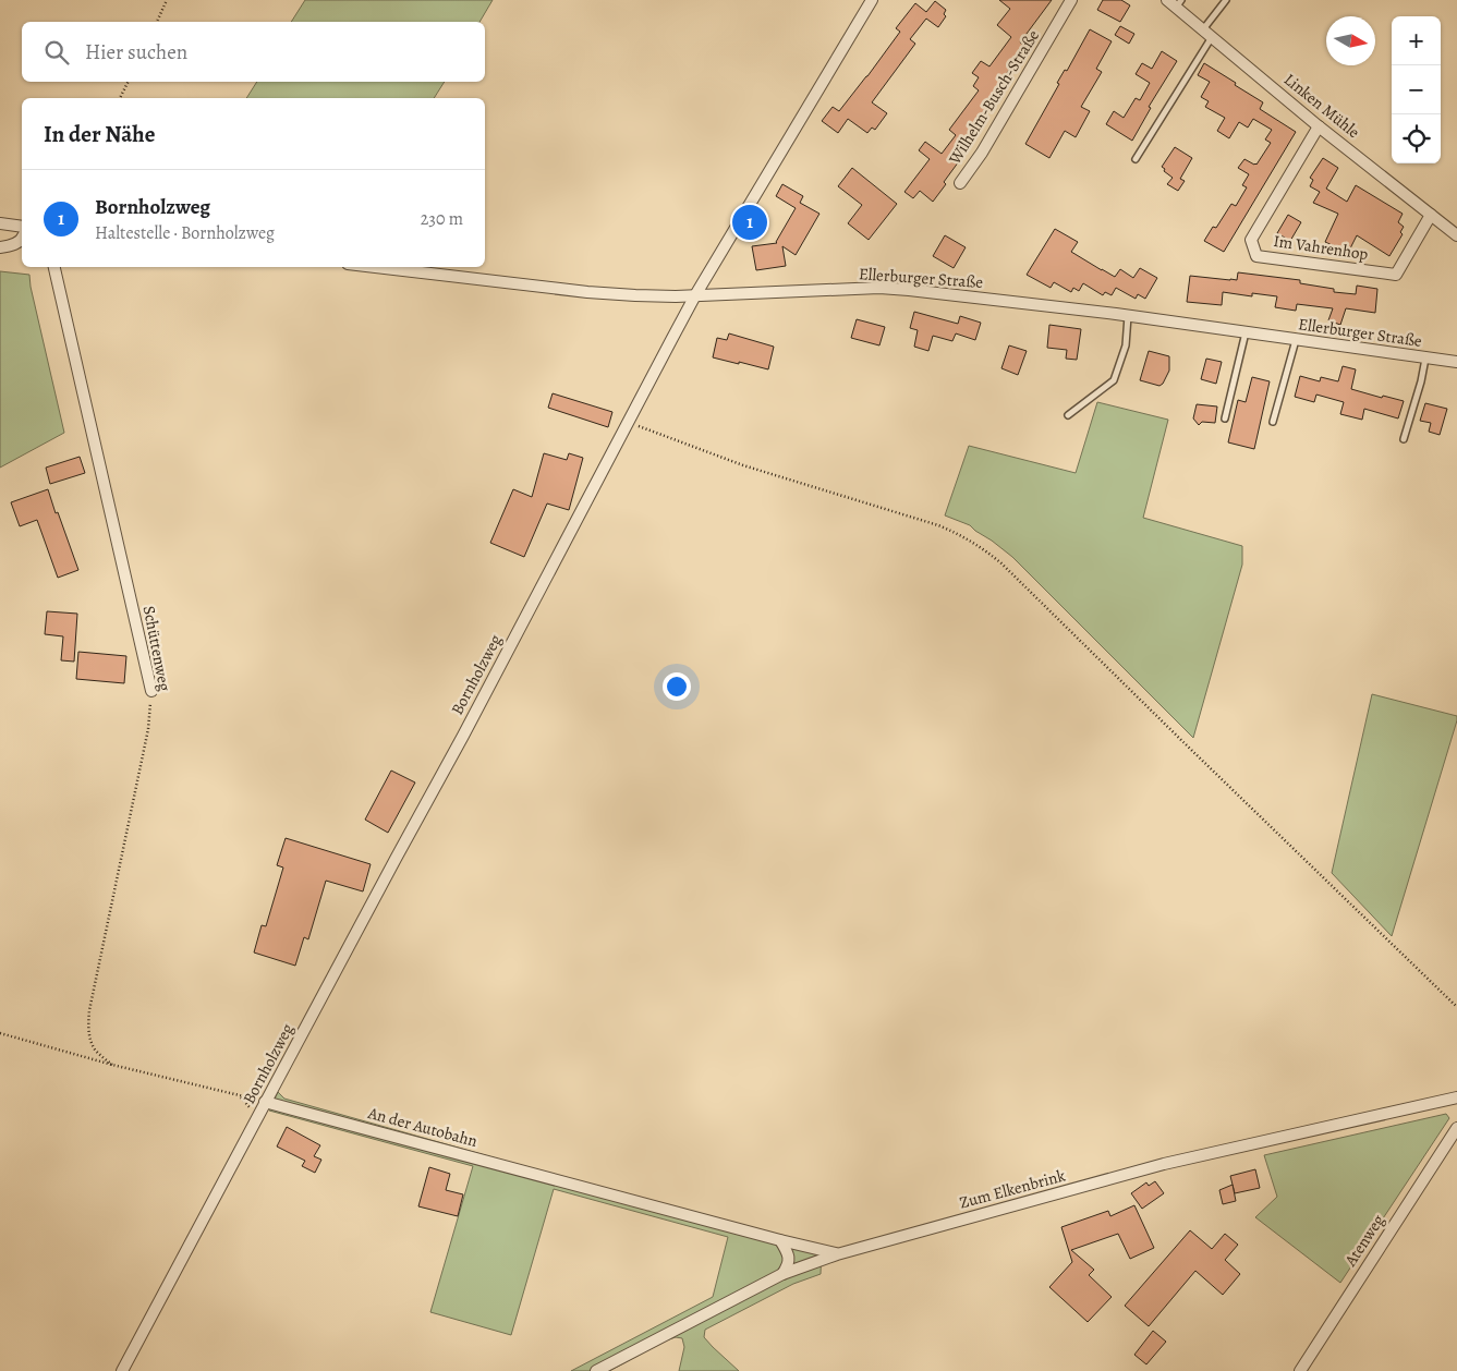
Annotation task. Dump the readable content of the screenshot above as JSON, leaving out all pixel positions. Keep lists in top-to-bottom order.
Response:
{
  "streets": {
    "street": [
      "Wilhelm-Busch-Straße",
      "Linken Mühle",
      "Im Vahrenhop",
      "Ellerburger Straße",
      "Schüttenweg",
      "Bornholzweg",
      "An der Autobahn",
      "Zum Elkenbrink",
      "Atenweg"
    ]
  },
  "crossings": [
    ["Linken Mühle", "Im Vahrenhop"],
    ["Ellerburger Straße", "Bornholzweg"],
    ["Bornholzweg", "An der Autobahn"],
    ["An der Autobahn", "Zum Elkenbrink"]
  ],
  "north": "right",
  "page": {
    "map_buttons": ["+", "−"],
    "search": "Hier suchen",
    "heading": "In der Nähe",
    "list": [
      {
        "mark": "1",
        "name": "Bornholzweg",
        "note": "Haltestelle · Bornholzweg",
        "value": "230 m"
      }
    ],
    "pins": "1"
  }
}
